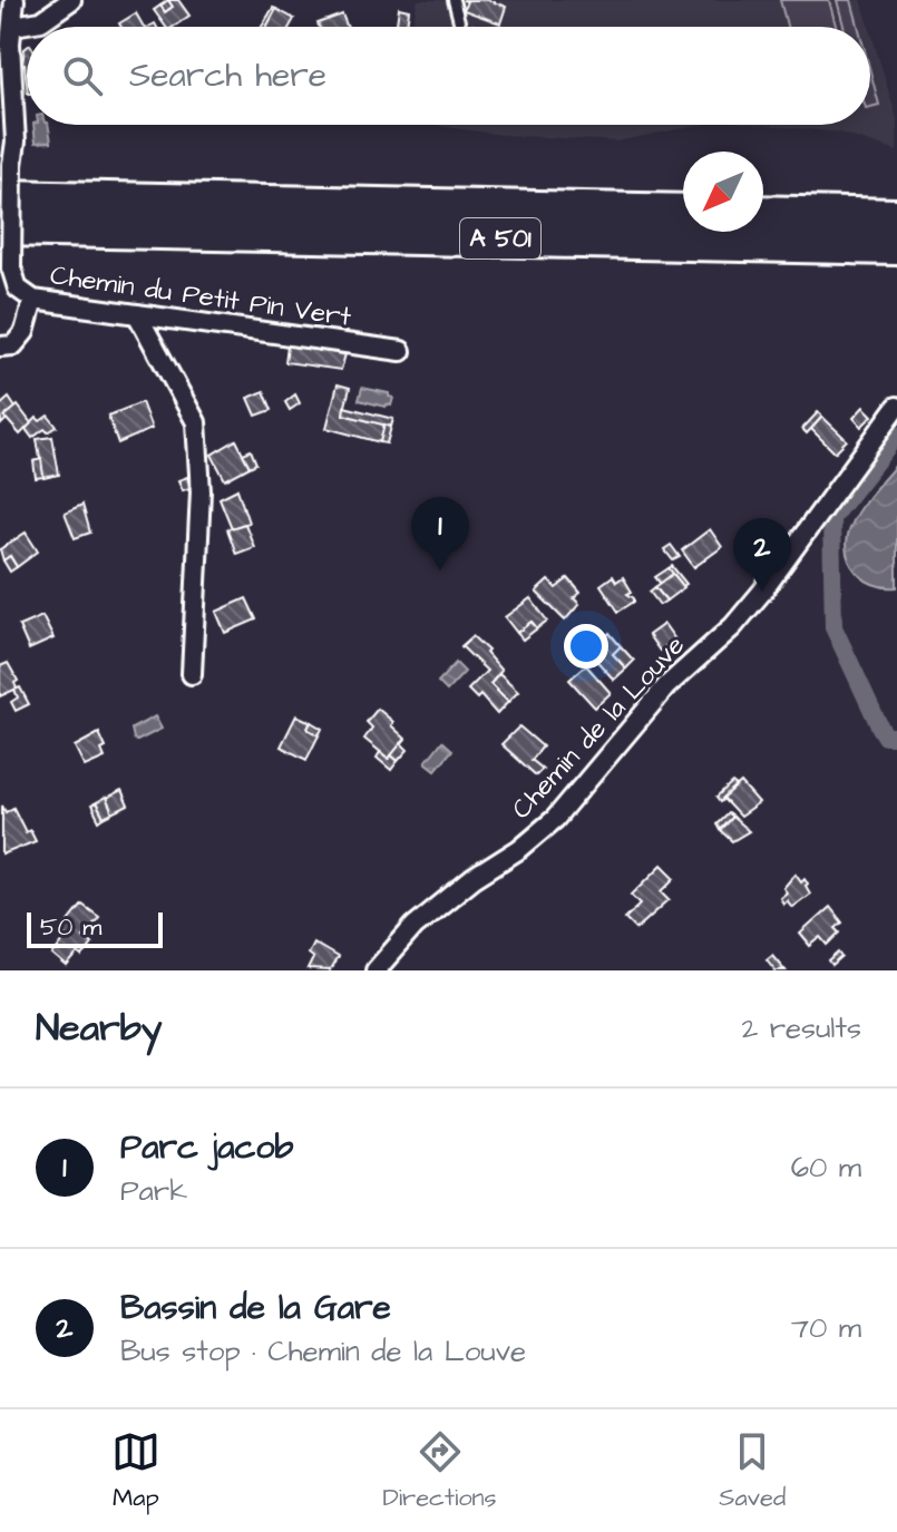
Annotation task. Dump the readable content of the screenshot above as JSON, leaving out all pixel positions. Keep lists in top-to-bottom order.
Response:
{
  "streets": {
    "highway": ["A 501"],
    "street": ["Chemin du Petit Pin Vert", "Chemin de la Louve"]
  },
  "scale_bar": "50 m",
  "north": "bottom left",
  "page": {
    "search": "Search here",
    "pins": ["1", "2"],
    "scale": "50 m",
    "heading": ["Nearby", "2 results"],
    "list": [
      {
        "mark": "1",
        "name": "Parc jacob",
        "note": "Park",
        "value": "60 m"
      },
      {
        "mark": "2",
        "name": "Bassin de la Gare",
        "note": "Bus stop · Chemin de la Louve",
        "value": "70 m"
      }
    ],
    "nav": ["Map", "Directions", "Saved"]
  }
}
